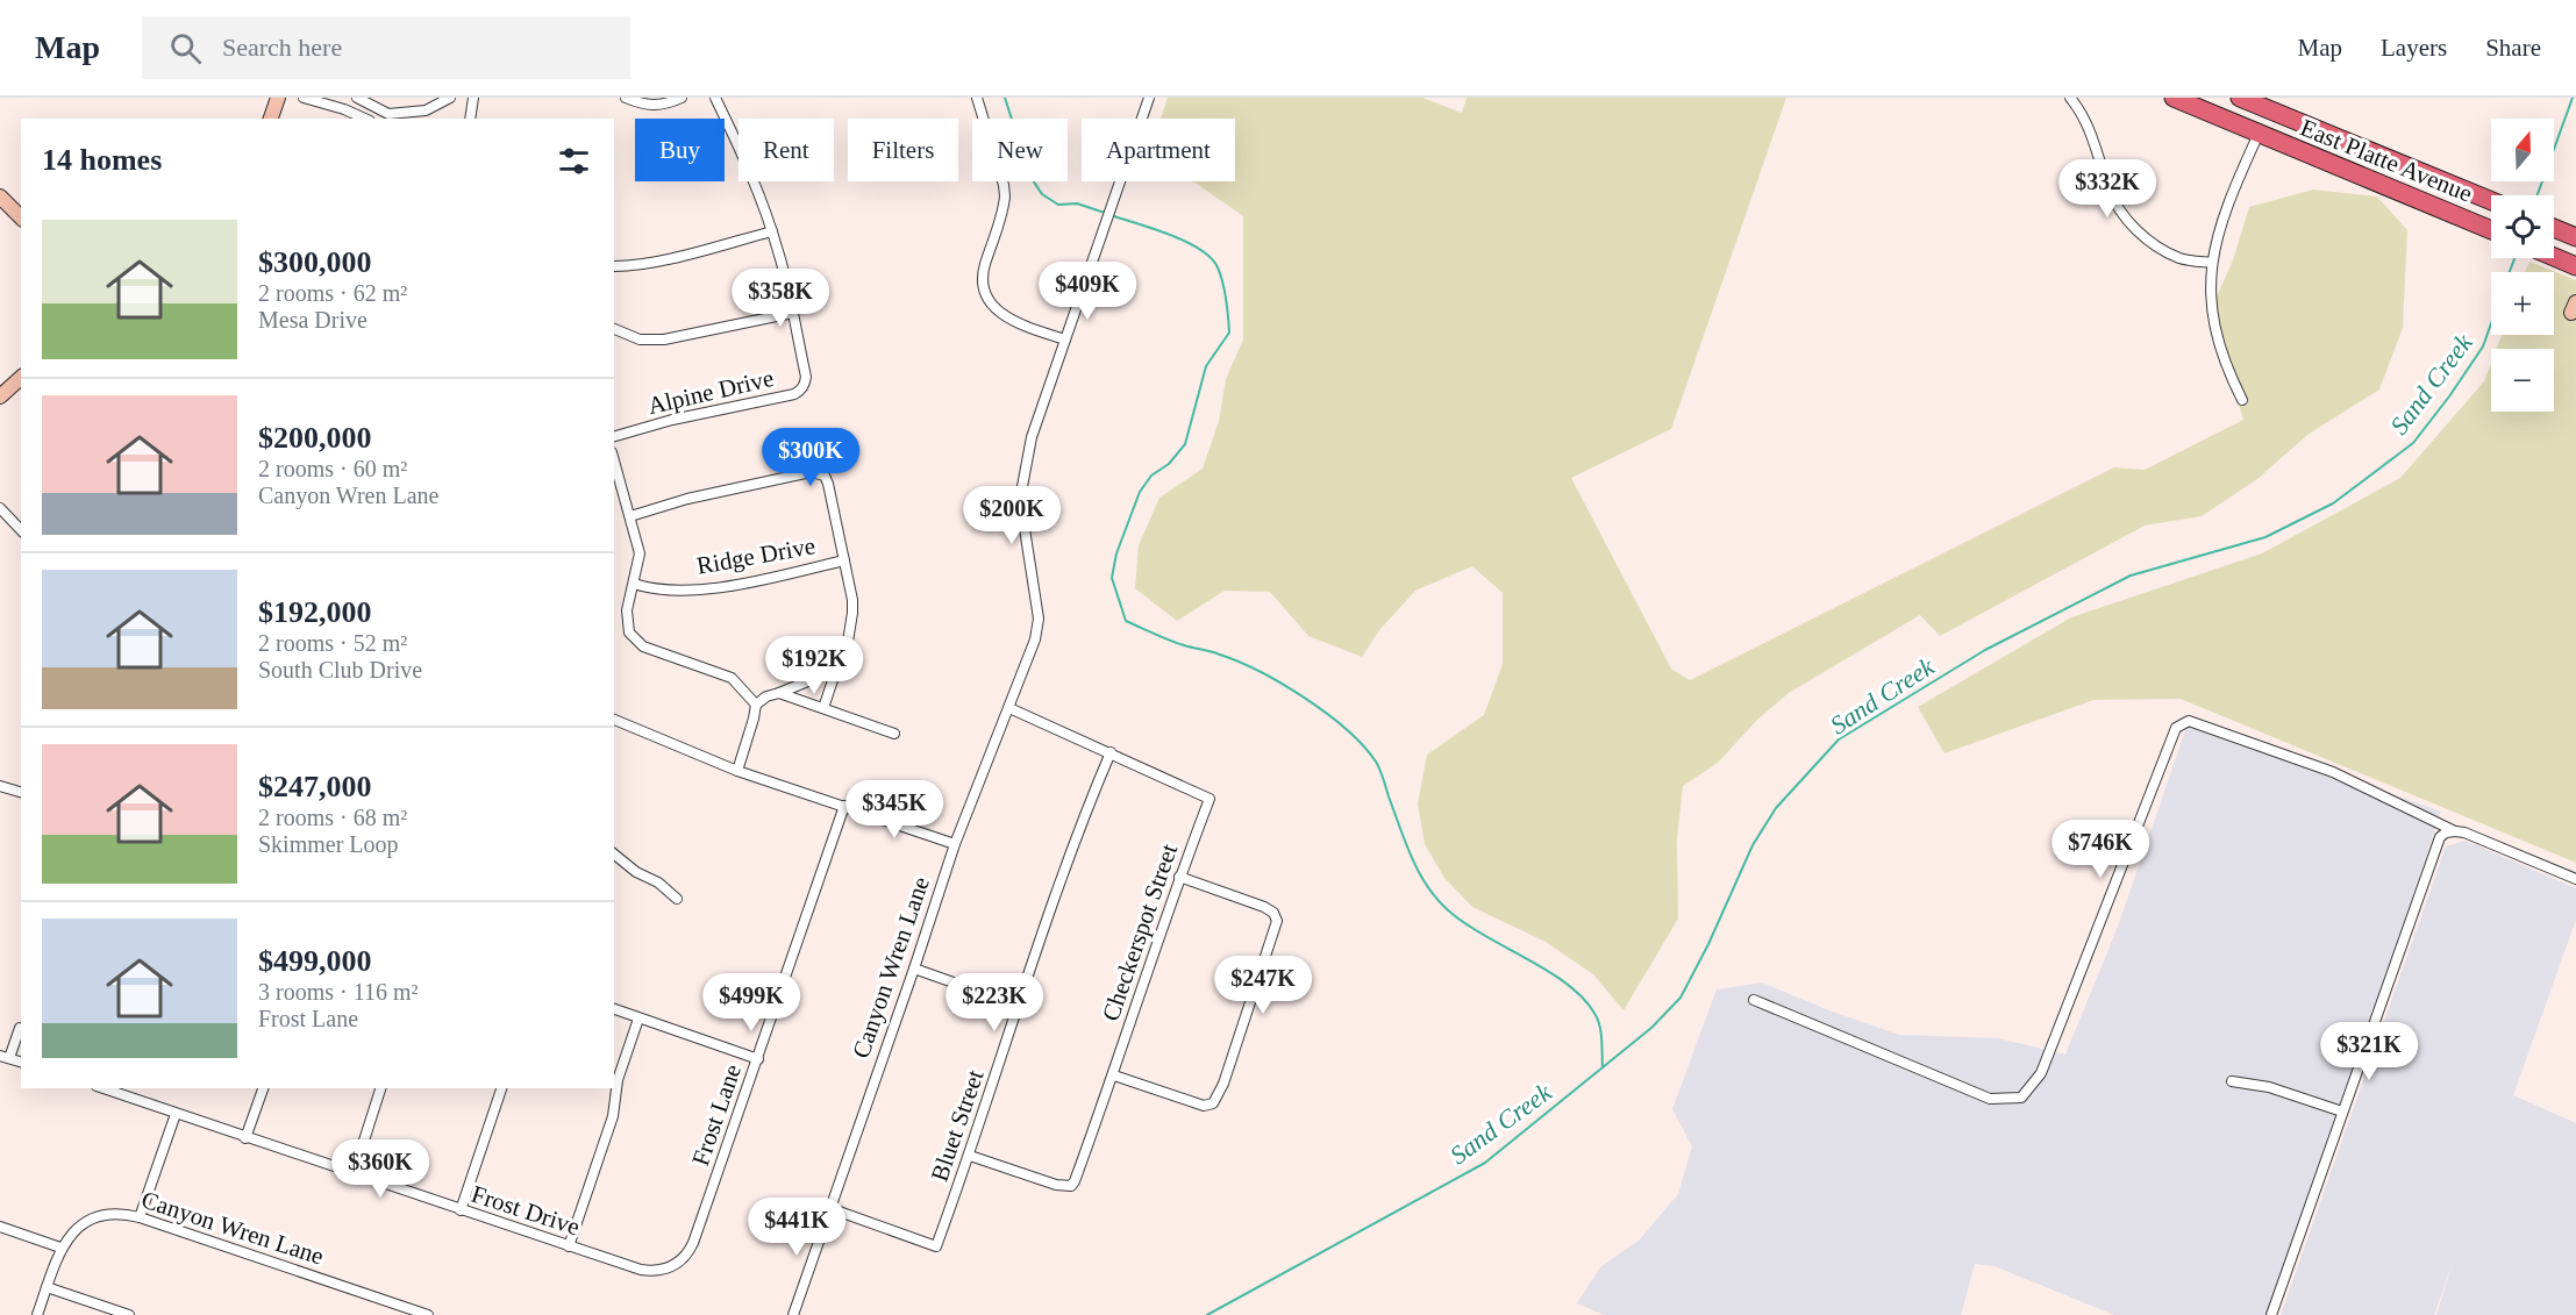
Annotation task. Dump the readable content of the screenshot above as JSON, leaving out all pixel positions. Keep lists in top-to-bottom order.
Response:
{
  "streets": {
    "highway": ["East Platte Avenue"],
    "street": [
      "Alpine Drive",
      "Ridge Drive",
      "Checkerspot Street",
      "Canyon Wren Lane",
      "Frost Lane",
      "Bluet Street",
      "Frost Drive"
    ]
  },
  "crossings": [
    ["Checkerspot Street", "Canyon Wren Lane"],
    ["Checkerspot Street", "Bluet Street"],
    ["Canyon Wren Lane", "Bluet Street"],
    ["Frost Lane", "Frost Drive"]
  ],
  "water": ["Sand Creek"],
  "north": "top",
  "page": {
    "header": "Map",
    "search": "Search here",
    "nav": ["Map", "Layers", "Share"],
    "map_buttons": ["+", "−"],
    "chip": [
      "Buy",
      "Rent",
      "Filters",
      "New",
      "Apartment"
    ],
    "heading": "14 homes",
    "price": [
      "$332K",
      "$409K",
      "$358K",
      "$300K",
      "$200K",
      "$192K",
      "$345K",
      "$746K",
      "$247K",
      "$499K",
      "$223K",
      "$321K",
      "$360K",
      "$441K"
    ],
    "list": [
      {
        "name": "$300,000",
        "note": "2 rooms · 62 m² · Mesa Drive"
      },
      {
        "name": "$200,000",
        "note": "2 rooms · 60 m² · Canyon Wren Lane"
      },
      {
        "name": "$192,000",
        "note": "2 rooms · 52 m² · South Club Drive"
      },
      {
        "name": "$247,000",
        "note": "2 rooms · 68 m² · Skimmer Loop"
      },
      {
        "name": "$499,000",
        "note": "3 rooms · 116 m² · Frost Lane"
      }
    ]
  }
}
